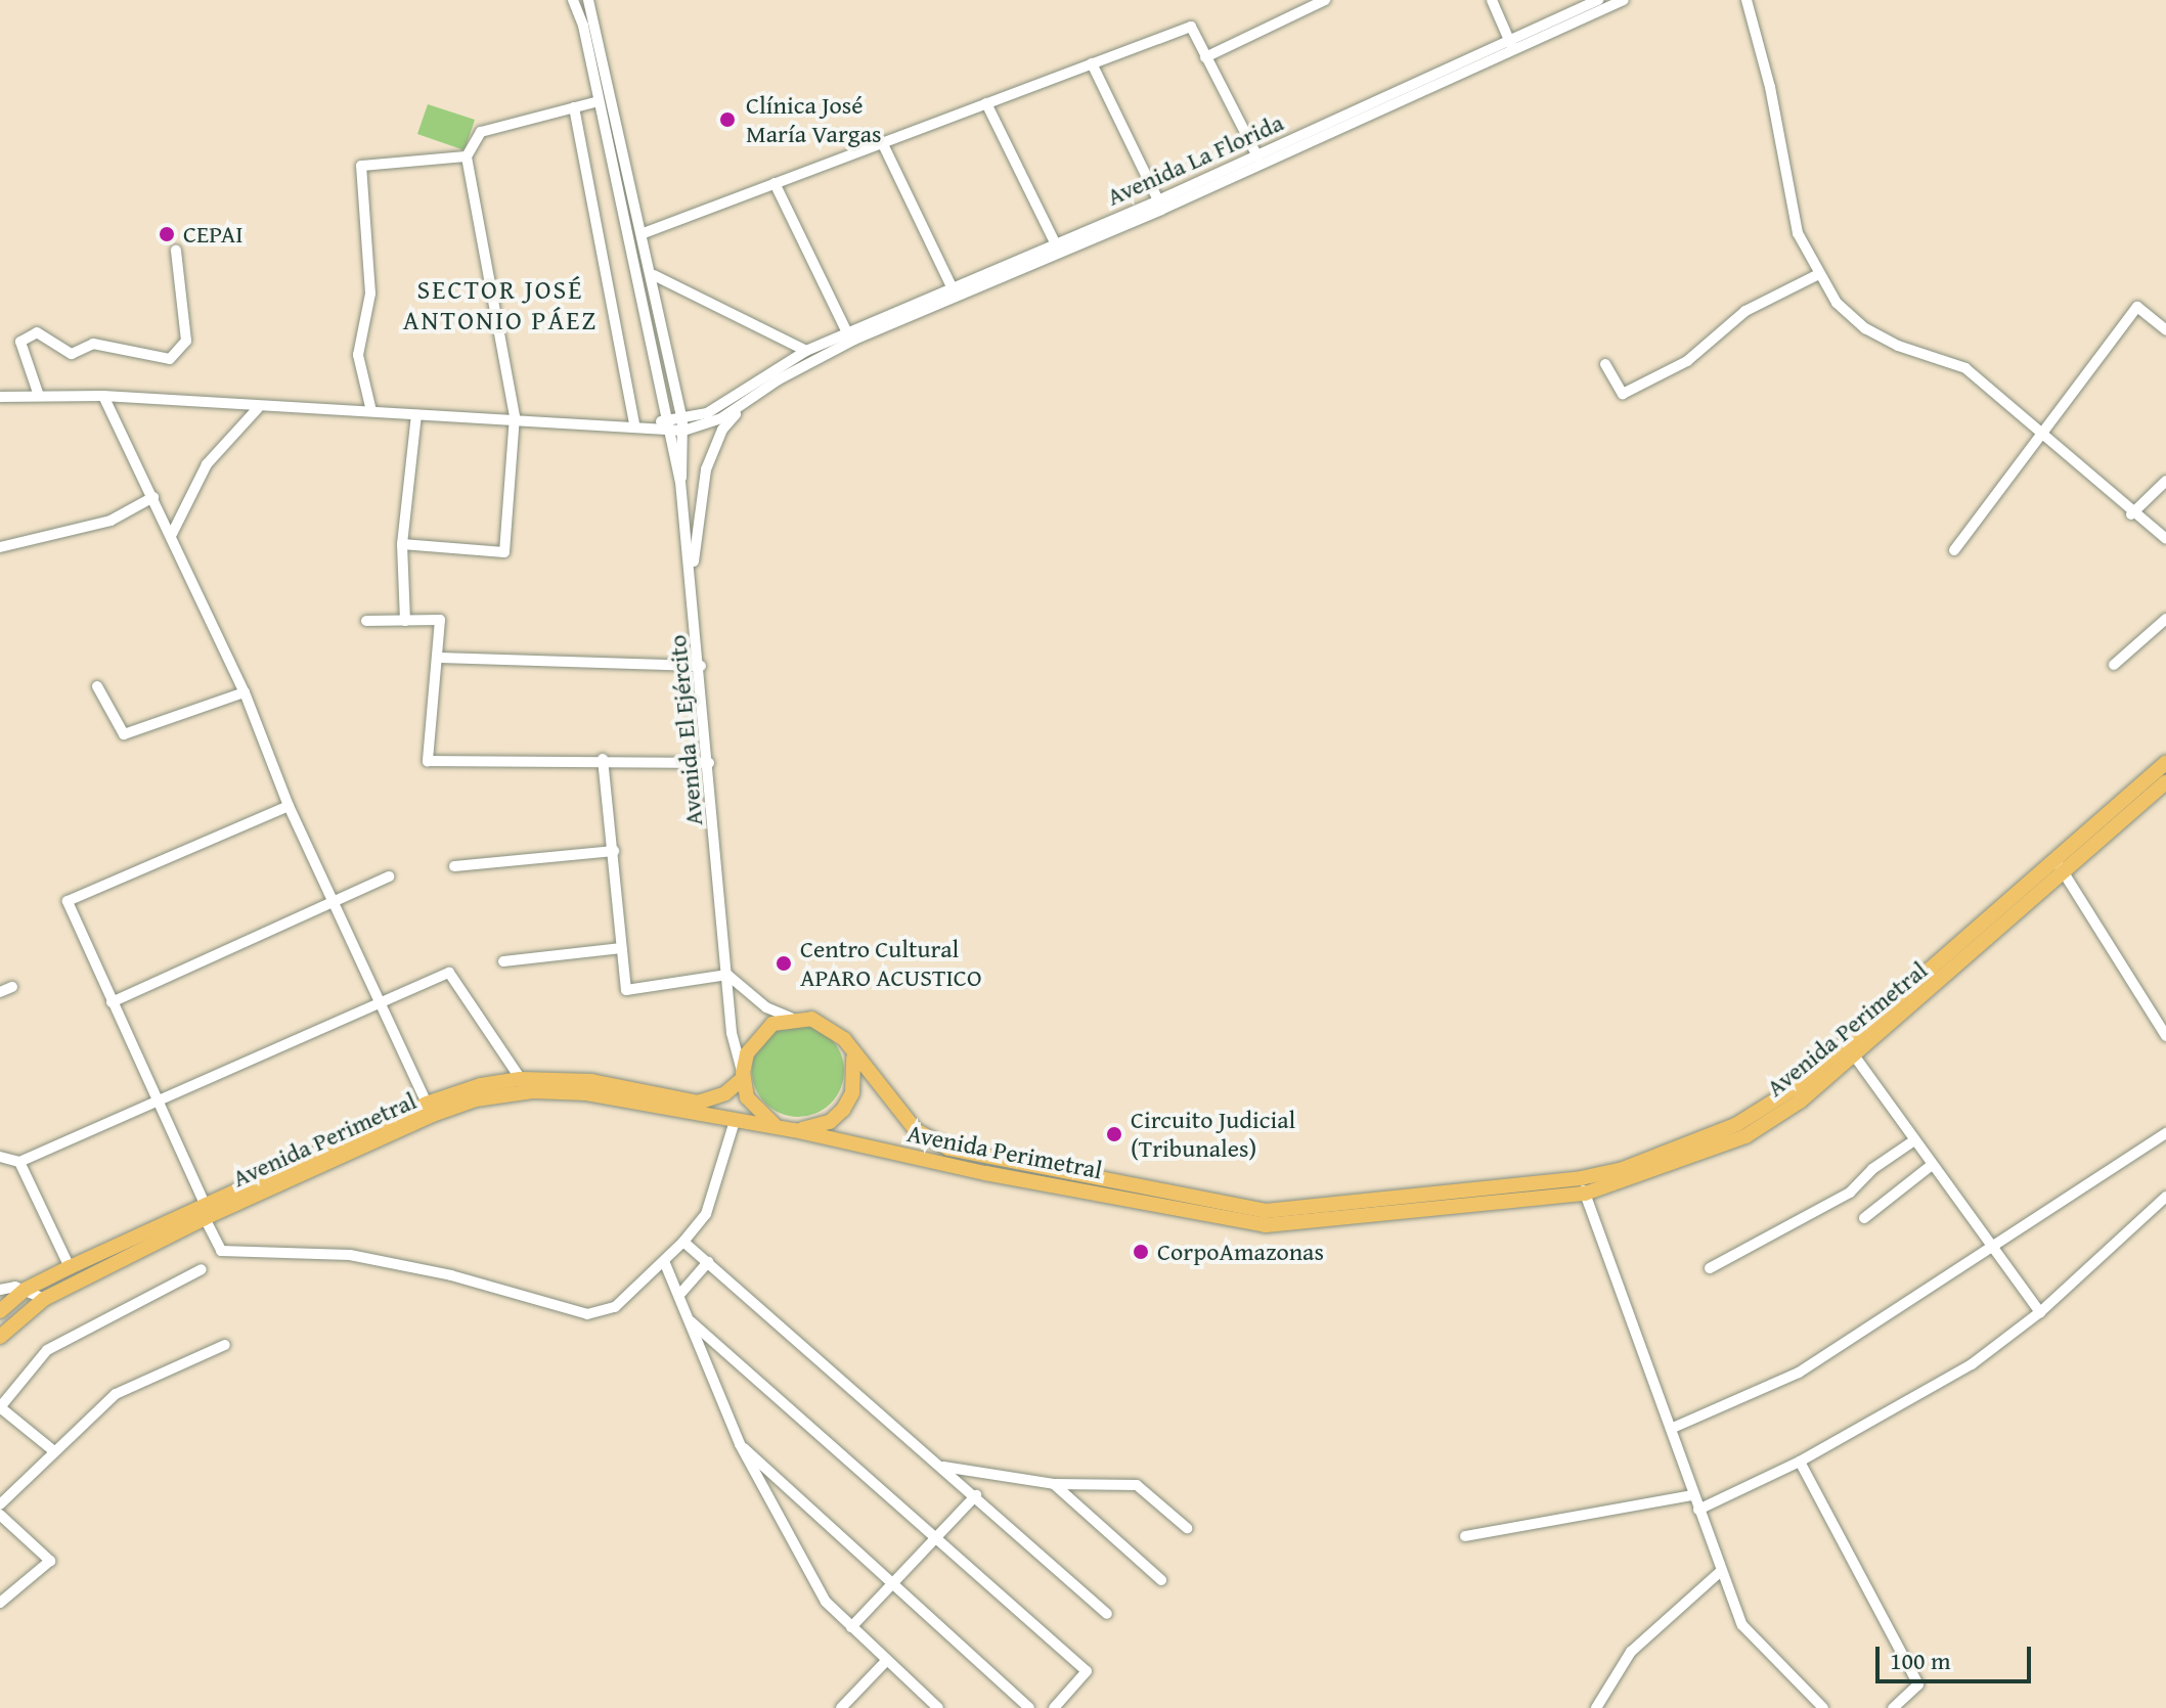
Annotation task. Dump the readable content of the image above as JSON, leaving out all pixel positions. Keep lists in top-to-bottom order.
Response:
{
  "streets": {
    "main road": ["Avenida Perimetral"],
    "street": ["Avenida La Florida", "Avenida El Ejército"]
  },
  "crossings": [
    ["Avenida La Florida", "Avenida El Ejército"],
    ["Avenida El Ejército", "Avenida Perimetral"]
  ],
  "districts": ["SECTOR JOSÉ ANTONIO PÁEZ"],
  "places": [
    "Clínica José María Vargas",
    "CEPAI",
    "Centro Cultural APARO ACUSTICO",
    "Circuito Judicial (Tribunales)",
    "CorpoAmazonas"
  ],
  "scale_bar": "100 m"
}
